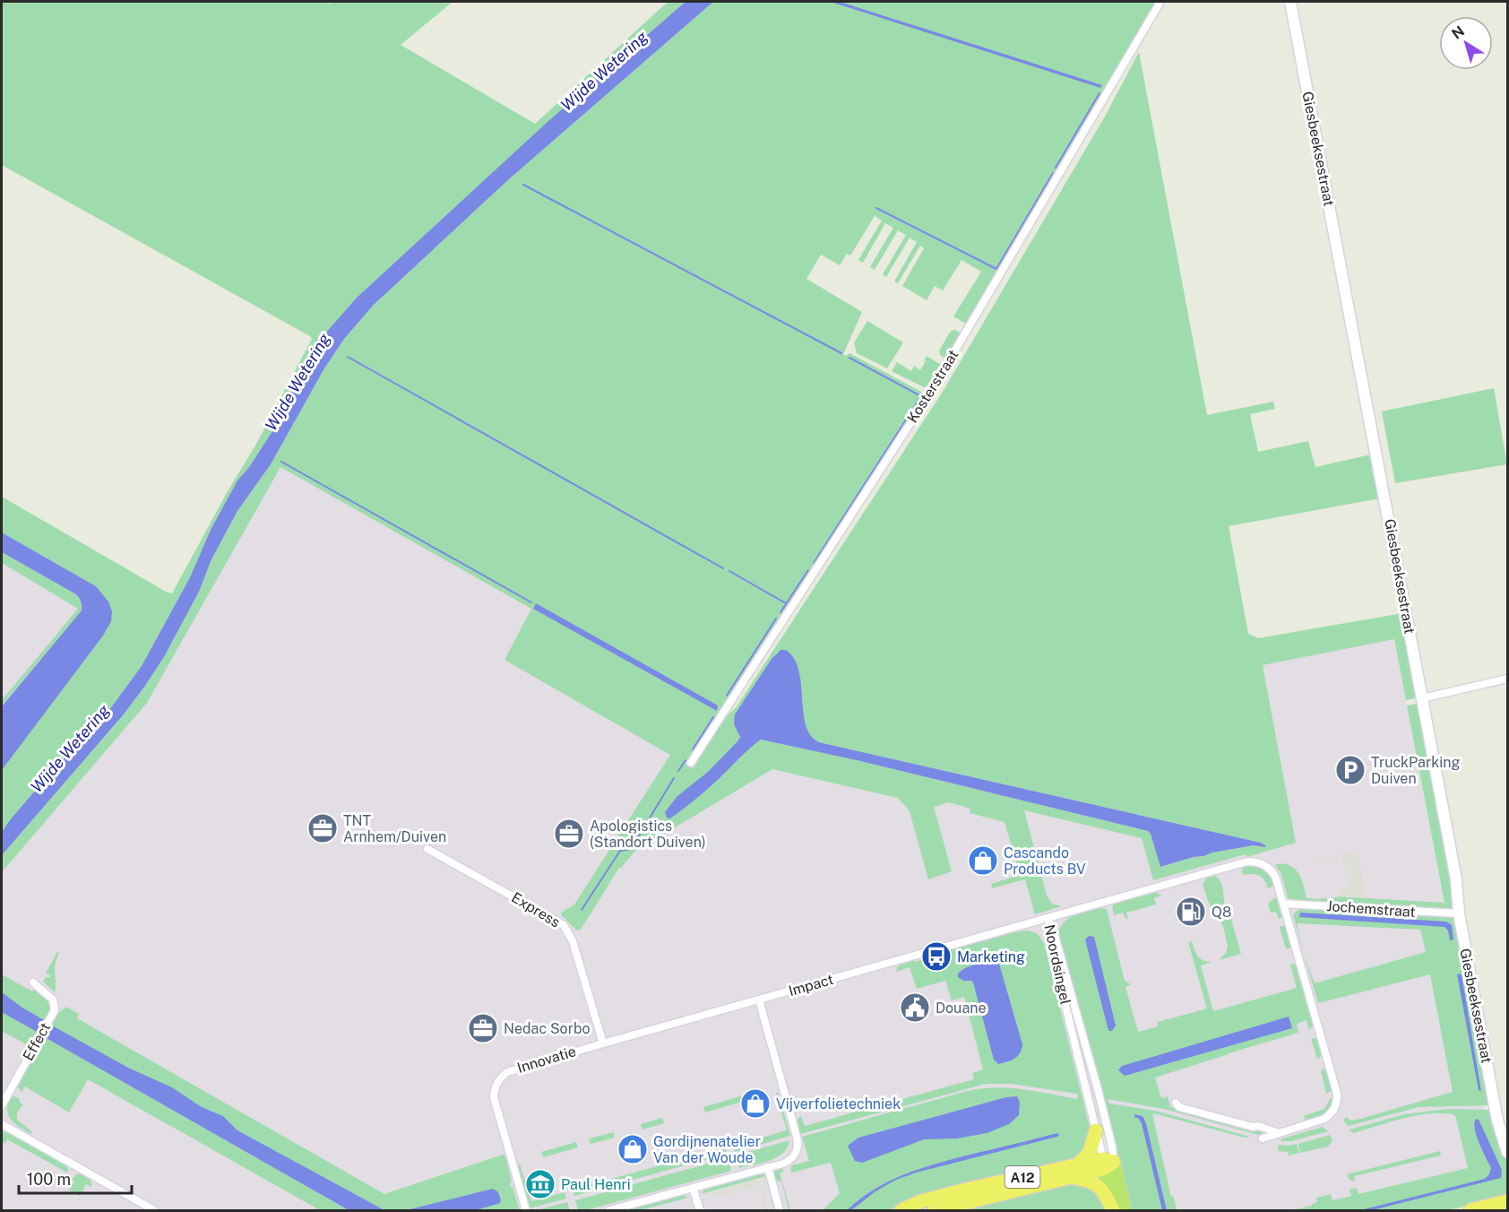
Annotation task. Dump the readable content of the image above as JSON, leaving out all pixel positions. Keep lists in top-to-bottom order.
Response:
{
  "streets": {
    "highway": ["A12"],
    "main road": ["Noordsingel"],
    "street": [
      "Giesbeeksestraat",
      "Kosterstraat",
      "Jochemstraat",
      "Express",
      "Impact",
      "Effect",
      "Innovatie"
    ]
  },
  "crossings": [
    ["Giesbeeksestraat", "Jochemstraat"],
    ["Express", "Innovatie"],
    ["Noordsingel", "Impact"],
    ["Noordsingel", "A12"],
    ["Impact", "Innovatie"]
  ],
  "water": ["Wijde Wetering"],
  "places": {
    "parking": ["TruckParking Duiven"],
    "office": ["TNT Arnhem/Duiven", "Apologistics (Standort Duiven)", "Nedac Sorbo"],
    "shop": ["Cascando Products BV", "Vijverfolietechniek", "Gordijnenatelier Van der Woude"],
    "fuel station": ["Q8"],
    "bus stop": ["Marketing"],
    "public building": ["Douane"],
    "museum": ["Paul Henri"]
  },
  "scale_bar": "100 m",
  "north": "top left"
}
